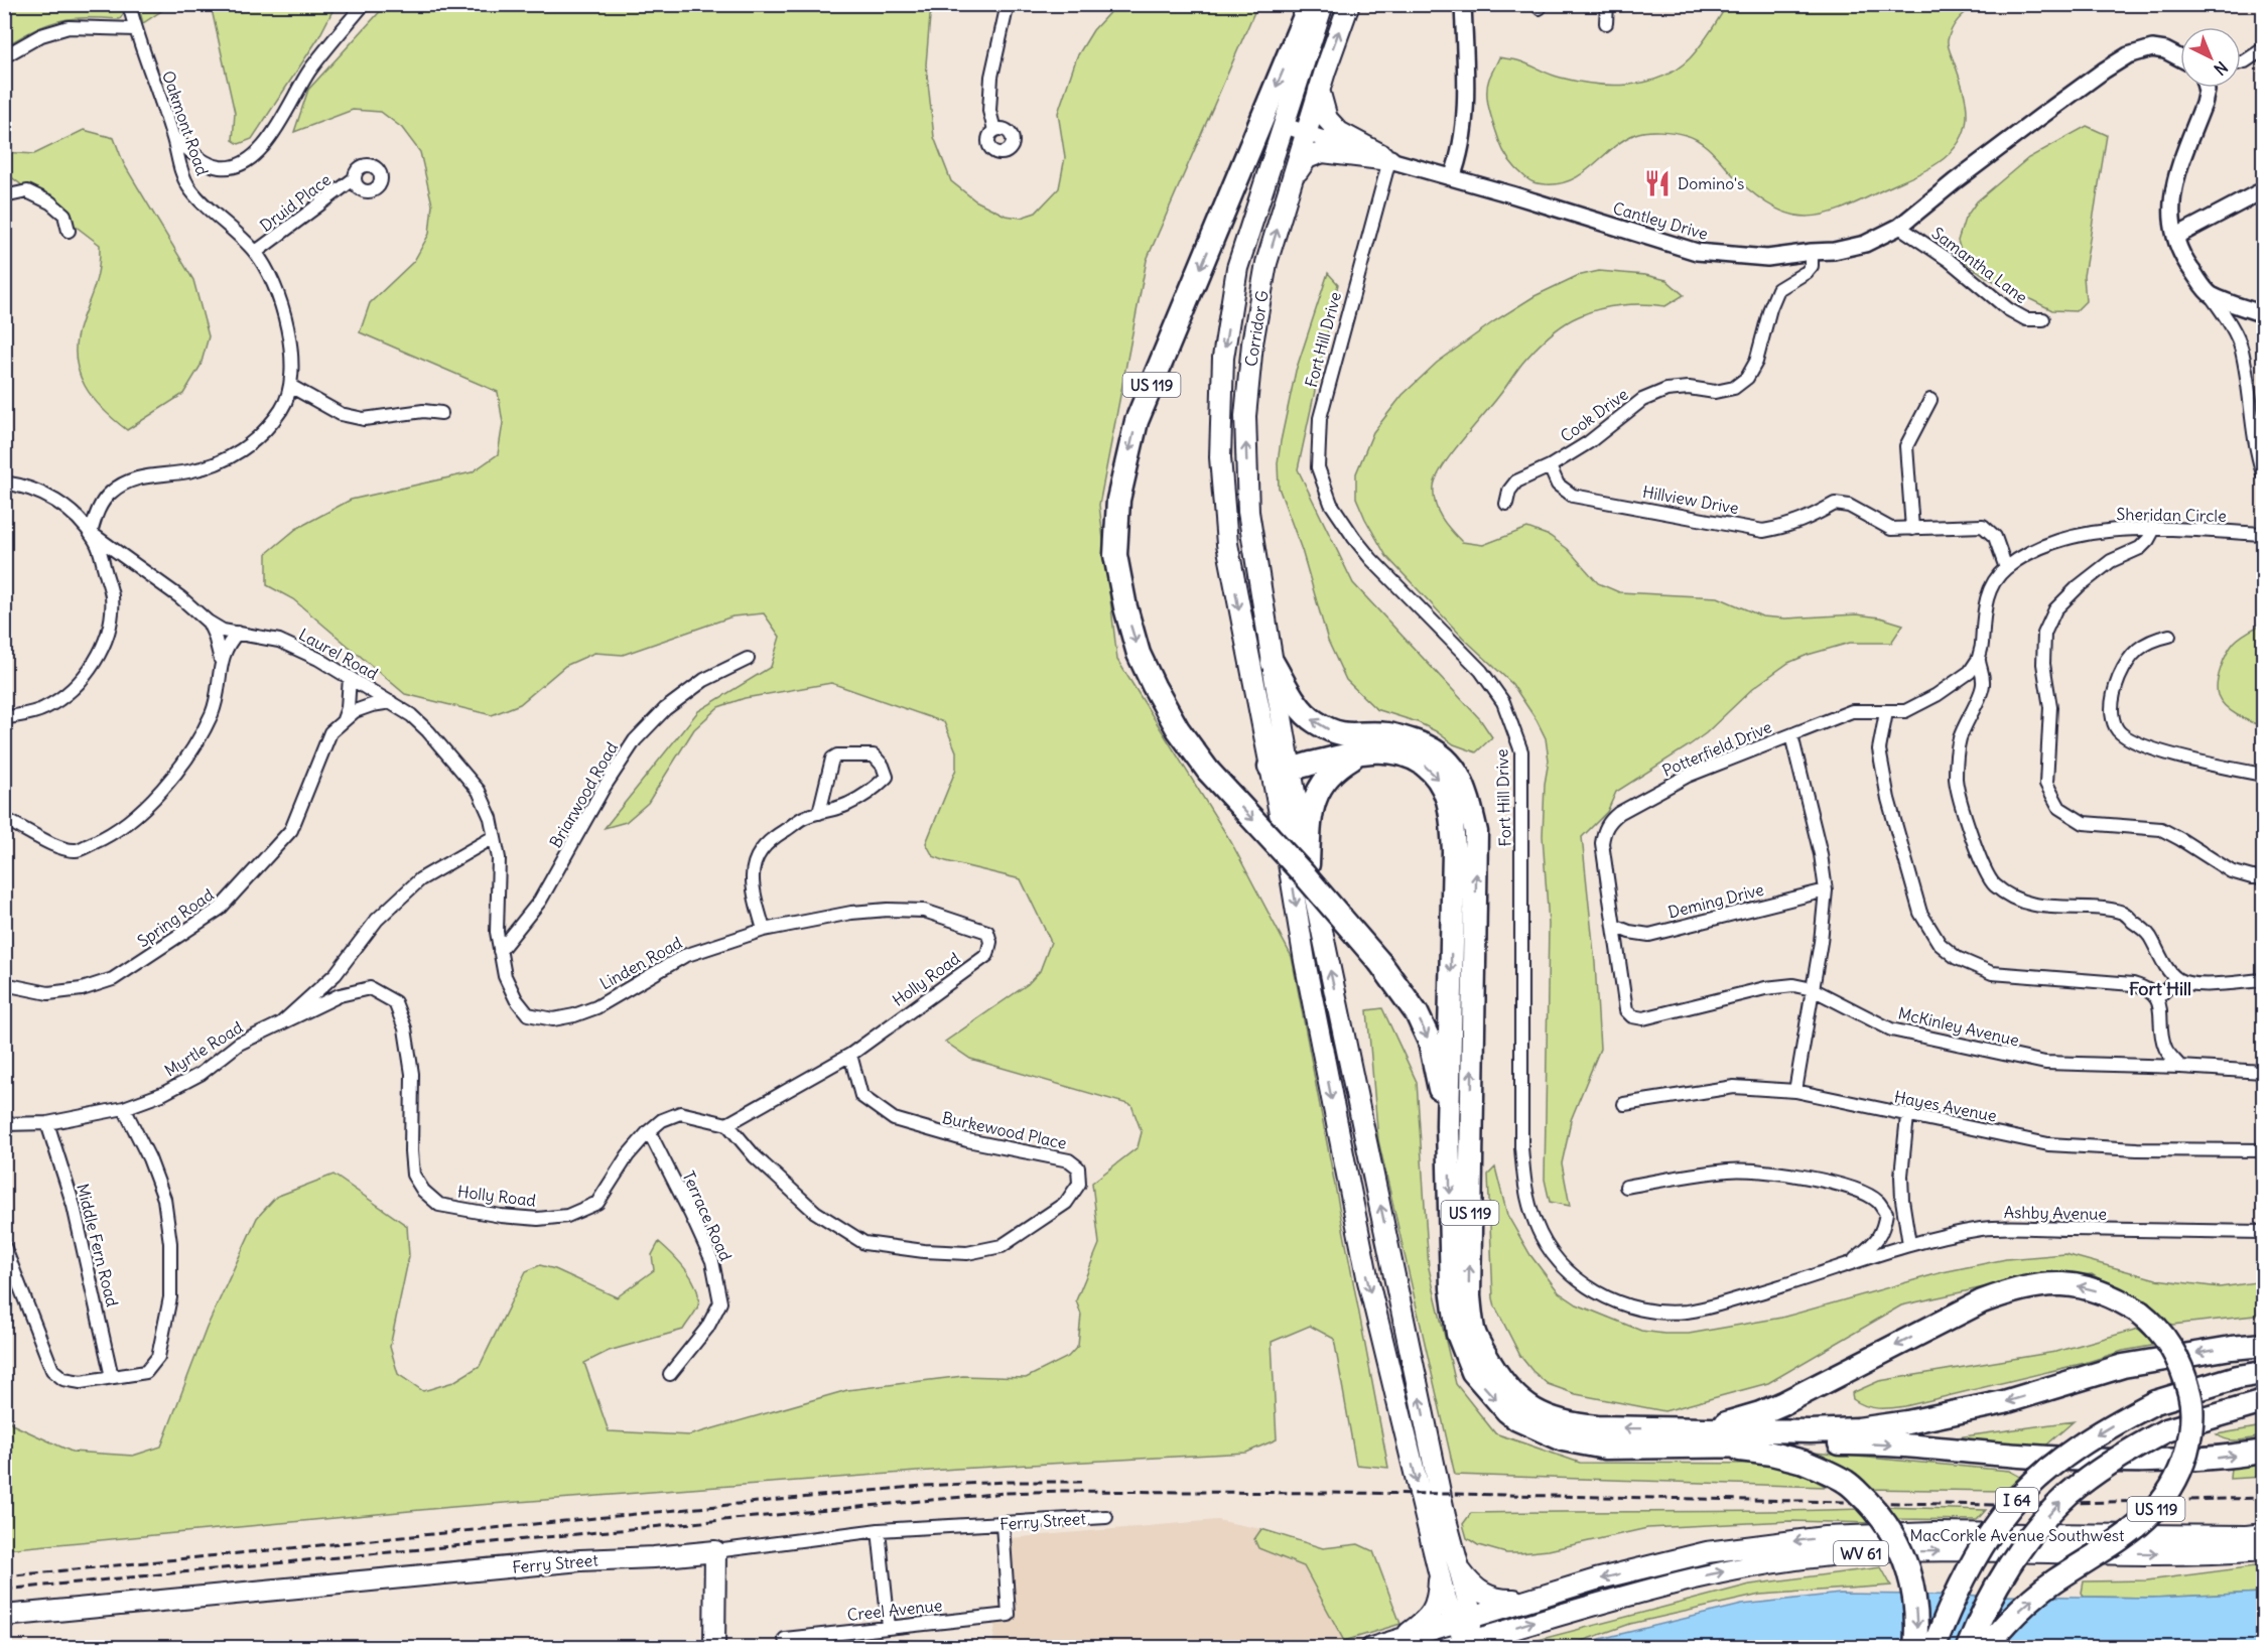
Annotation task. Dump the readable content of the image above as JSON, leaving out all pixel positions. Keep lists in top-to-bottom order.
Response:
{
  "streets": {
    "highway": ["US 119", "I 64"],
    "main road": [
      "Corridor G",
      "Ferry Street",
      "MacCorkle Avenue Southwest",
      "WV 61"
    ],
    "street": [
      "Oakmont Road",
      "Druid Place",
      "Cantley Drive",
      "Samantha Lane",
      "Fort Hill Drive",
      "Cook Drive",
      "Hillview Drive",
      "Sheridan Circle",
      "Laurel Road",
      "Potterfield Drive",
      "Briarwood Road",
      "Deming Drive",
      "Spring Road",
      "Linden Road",
      "Holly Road",
      "McKinley Avenue",
      "Myrtle Road",
      "Hayes Avenue",
      "Burkewood Place",
      "Ashby Avenue",
      "Terrace Road",
      "Middle Fern Road",
      "Creel Avenue"
    ]
  },
  "crossings": [
    ["Oakmont Road", "Druid Place"],
    ["Oakmont Road", "Laurel Road"],
    ["Cantley Drive", "Samantha Lane"],
    ["Cantley Drive", "Corridor G"],
    ["Cantley Drive", "Fort Hill Drive"],
    ["Cantley Drive", "Cook Drive"],
    ["Corridor G", "US 119"],
    ["Fort Hill Drive", "Ashby Avenue"],
    ["Cook Drive", "Hillview Drive"],
    ["Sheridan Circle", "Potterfield Drive"],
    ["Laurel Road", "Spring Road"],
    ["Laurel Road", "Linden Road"],
    ["Laurel Road", "Myrtle Road"],
    ["Potterfield Drive", "Deming Drive"],
    ["Potterfield Drive", "McKinley Avenue"],
    ["Briarwood Road", "Linden Road"],
    ["Linden Road", "Holly Road"],
    ["Linden Road", "Myrtle Road"],
    ["Holly Road", "Myrtle Road"],
    ["Holly Road", "Burkewood Place"],
    ["Holly Road", "Terrace Road"],
    ["Myrtle Road", "Middle Fern Road"],
    ["Ferry Street", "Creel Avenue"],
    ["MacCorkle Avenue Southwest", "WV 61"]
  ],
  "districts": ["Fort Hill"],
  "places": {
    "restaurant": ["Domino's"]
  },
  "north": "bottom right"
}
